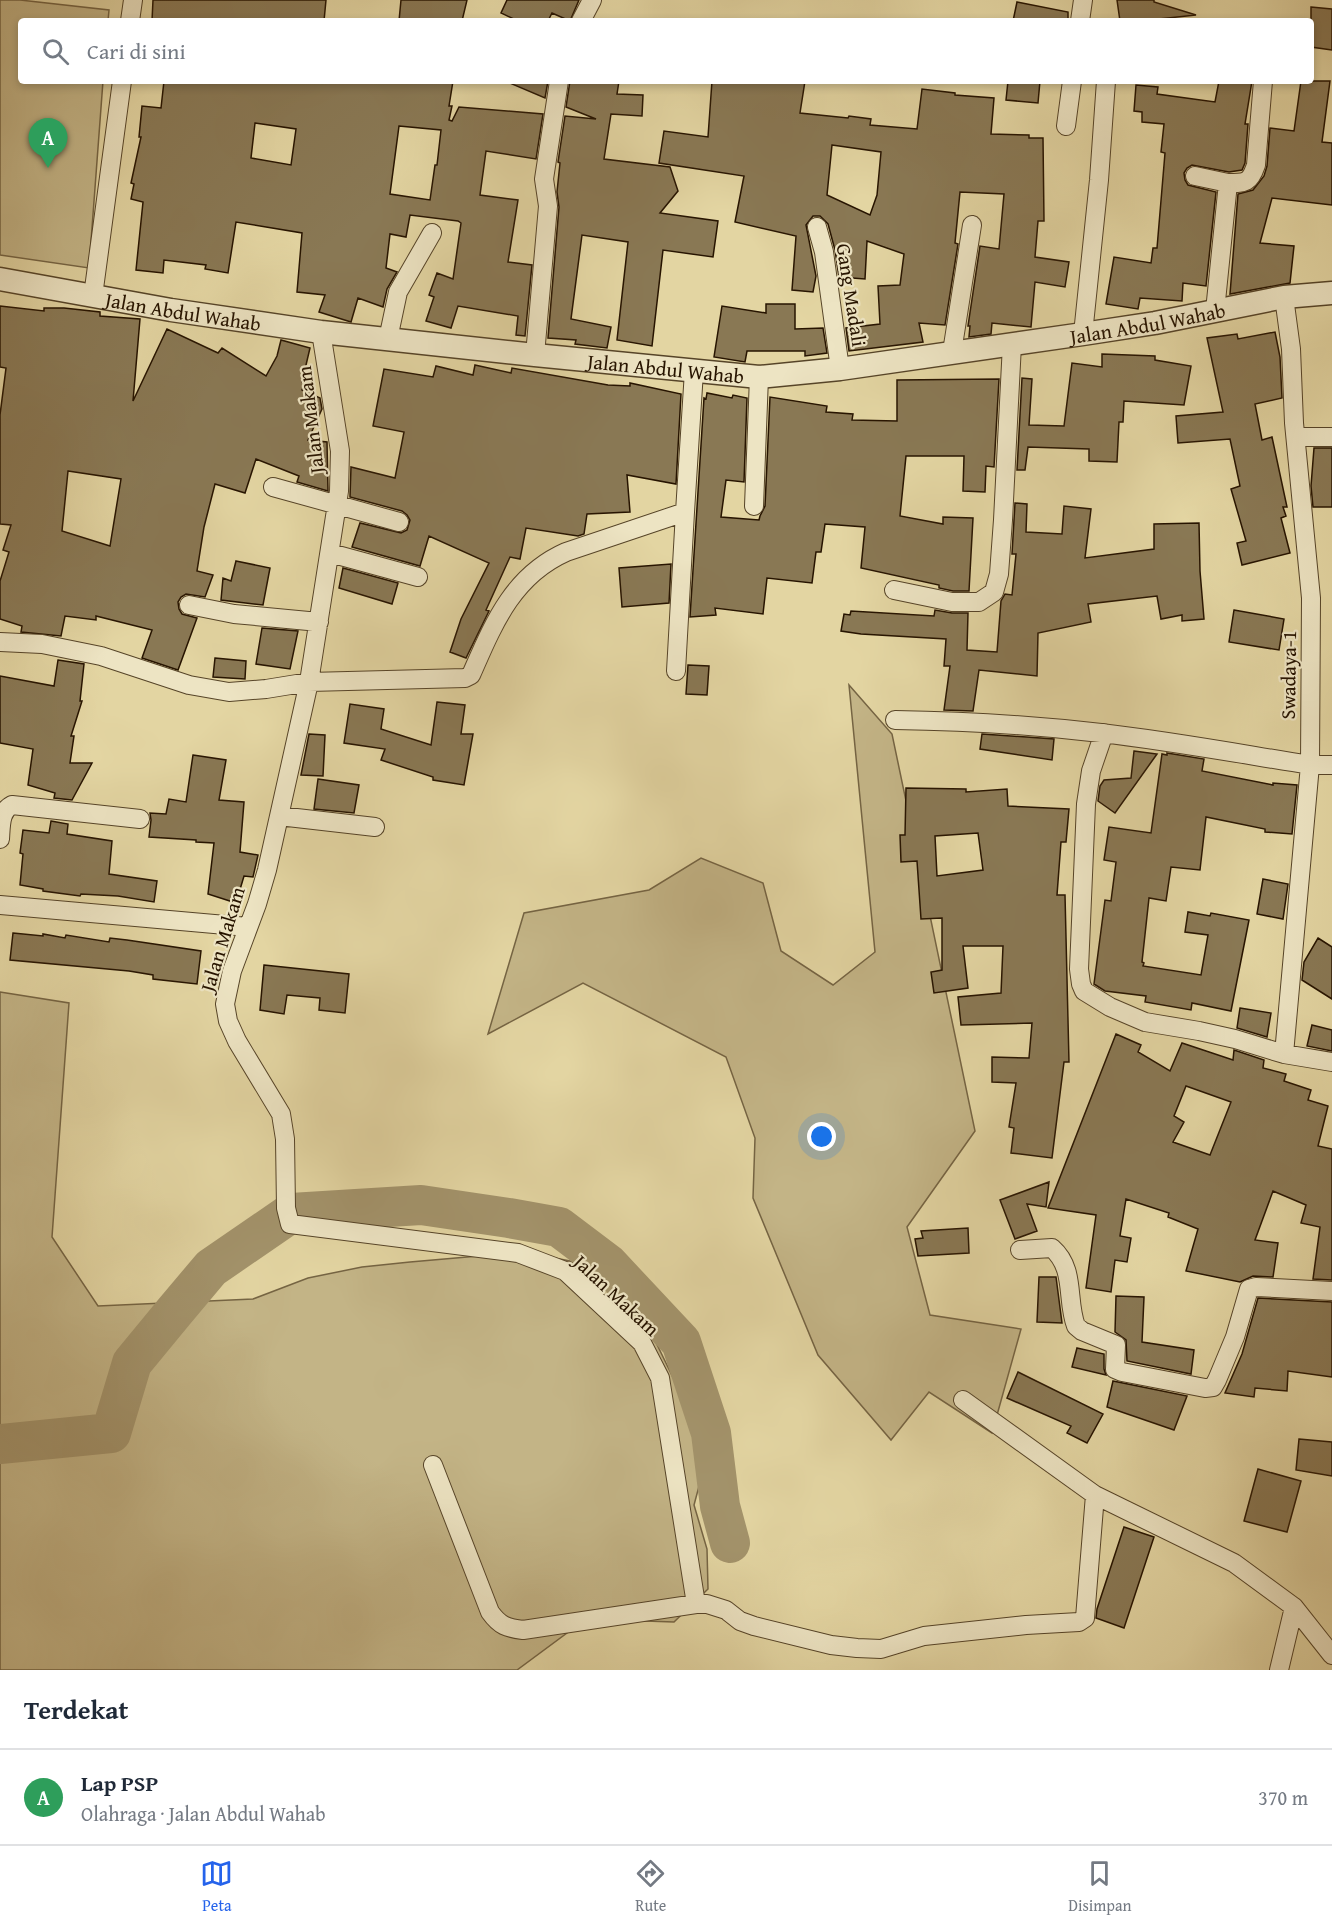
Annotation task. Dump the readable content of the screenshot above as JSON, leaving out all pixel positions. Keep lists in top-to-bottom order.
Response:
{
  "streets": {
    "street": [
      "Gang Madali",
      "Jalan Abdul Wahab",
      "Jalan Makam",
      "Swadaya-1"
    ]
  },
  "crossings": [
    ["Gang Madali", "Jalan Abdul Wahab"],
    ["Jalan Abdul Wahab", "Jalan Makam"],
    ["Jalan Abdul Wahab", "Swadaya-1"]
  ],
  "page": {
    "search": "Cari di sini",
    "pins": "A",
    "heading": "Terdekat",
    "list": [
      {
        "mark": "A",
        "name": "Lap PSP",
        "note": "Olahraga · Jalan Abdul Wahab",
        "value": "370 m"
      }
    ],
    "nav": ["Peta", "Rute", "Disimpan"]
  }
}
